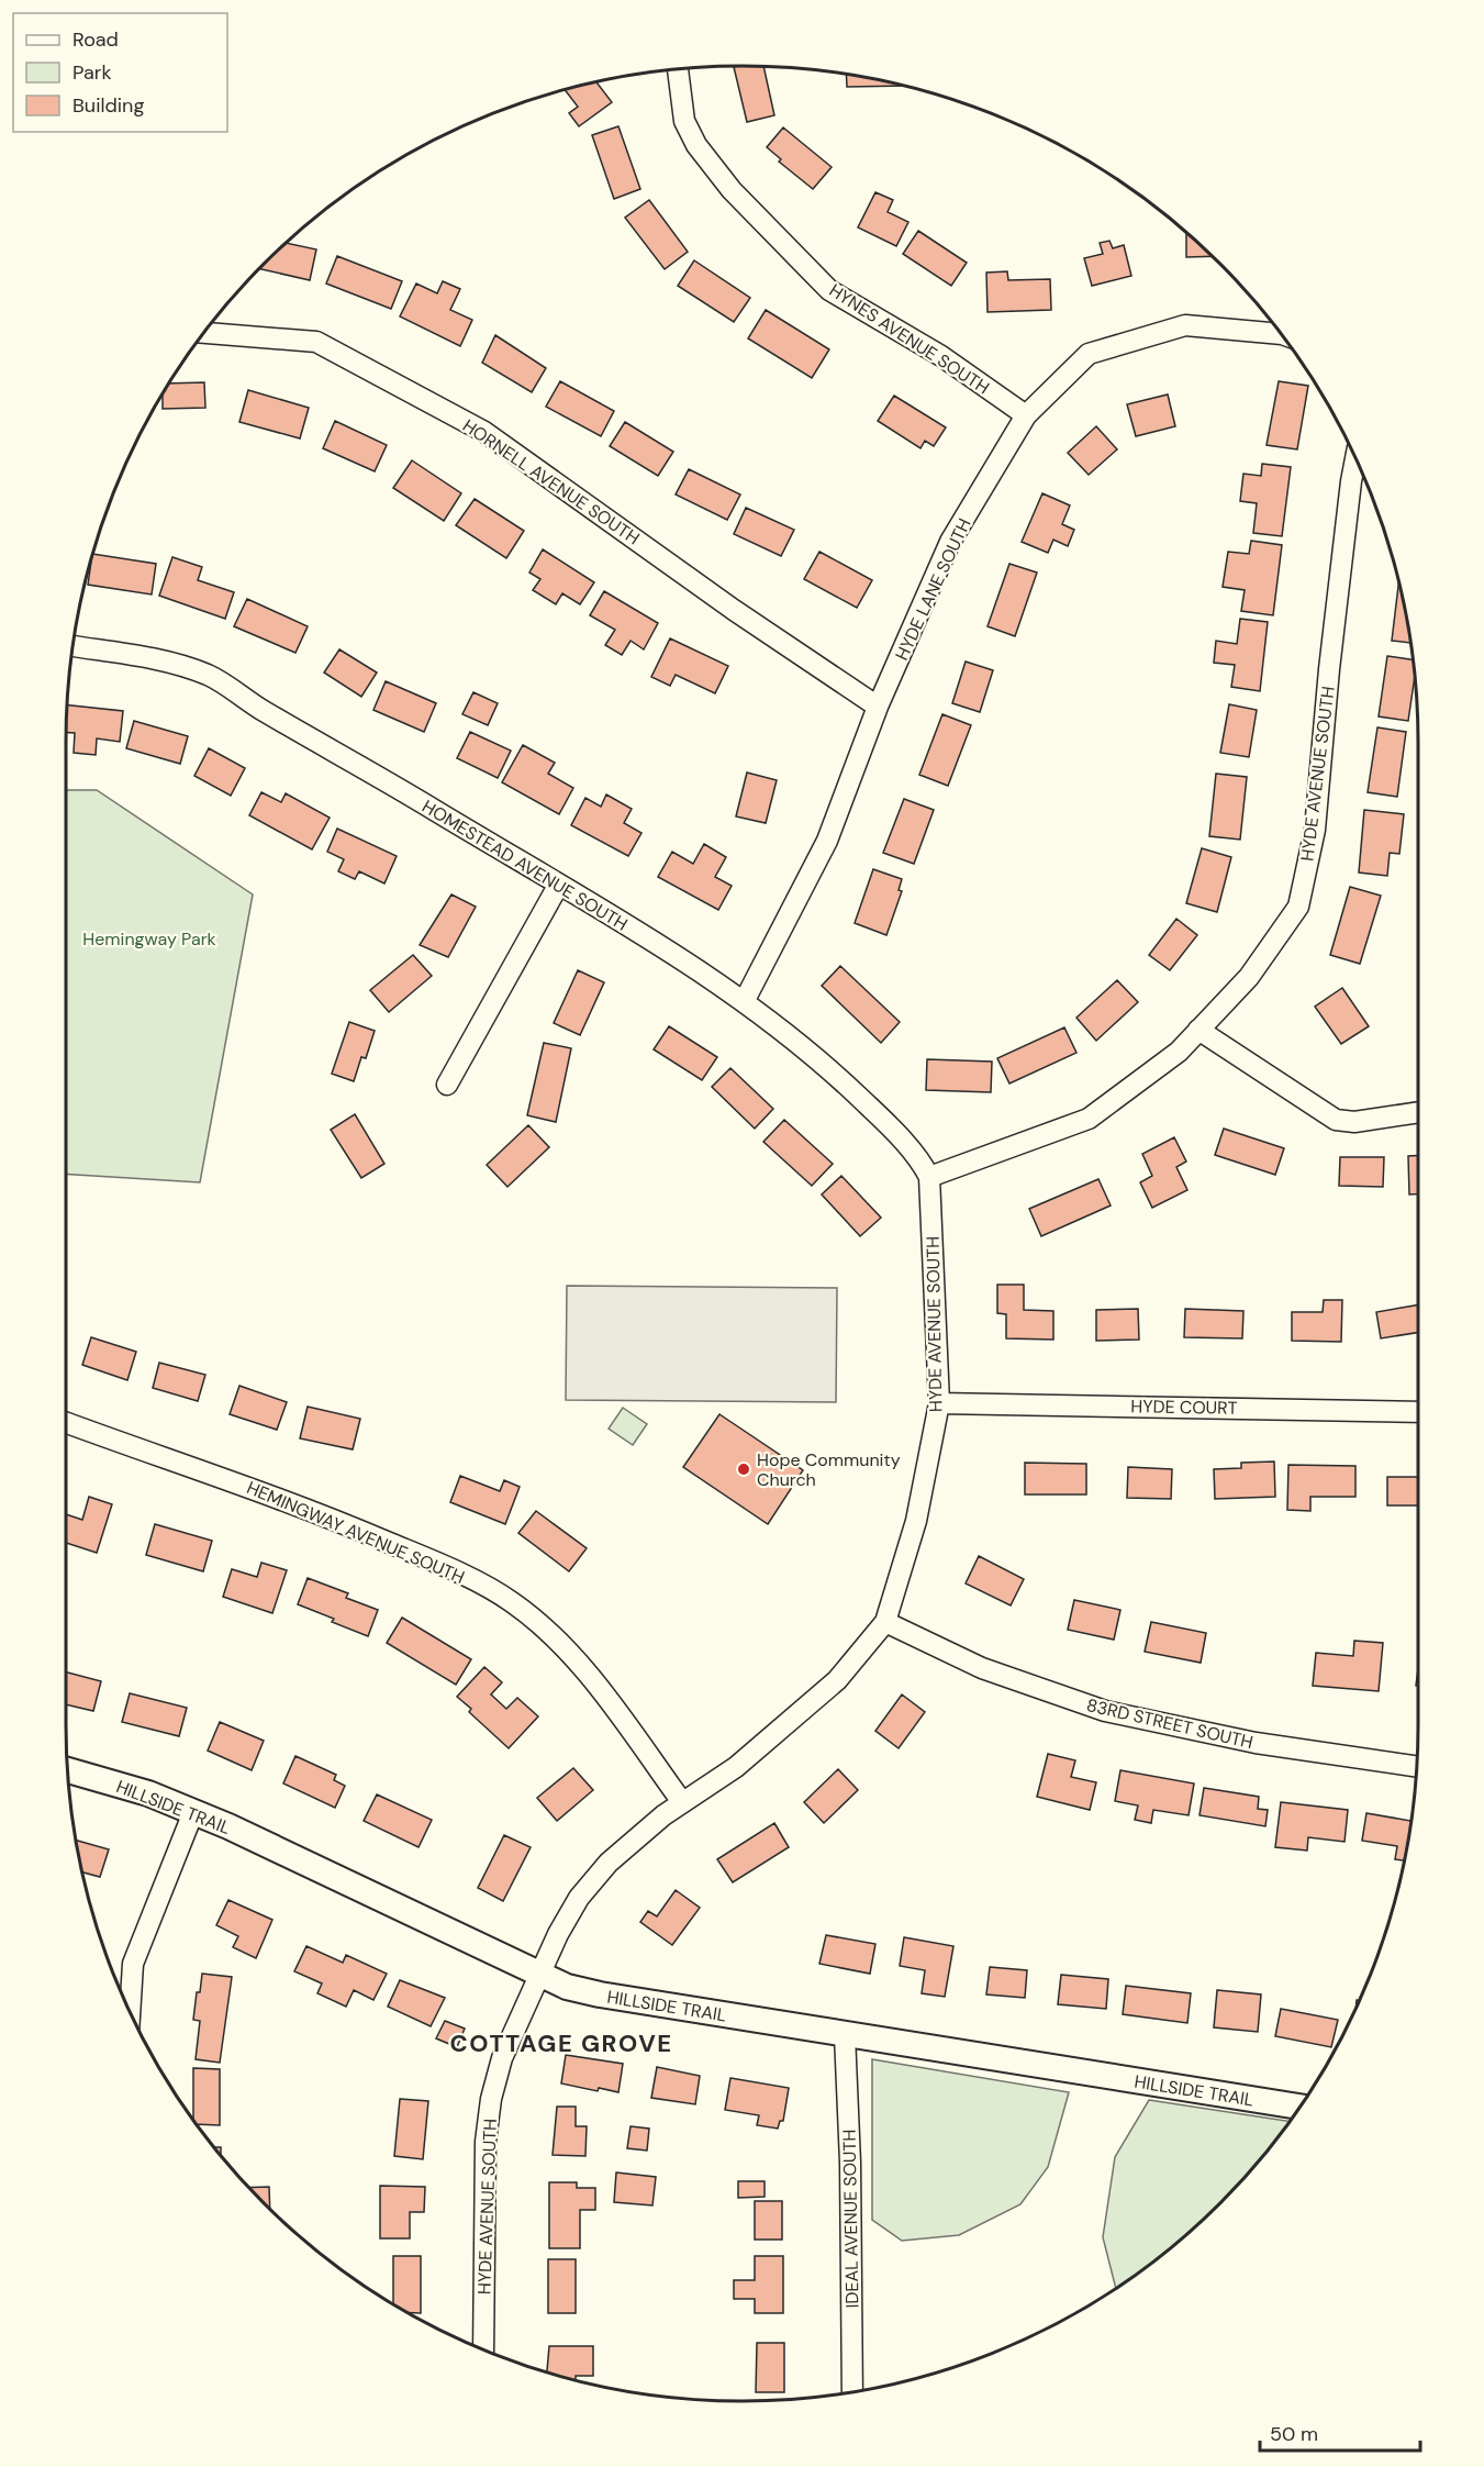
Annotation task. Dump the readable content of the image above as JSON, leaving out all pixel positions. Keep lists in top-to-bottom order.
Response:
{
  "streets": {
    "street": [
      "HYNES AVENUE SOUTH",
      "HORNELL AVENUE SOUTH",
      "HYDE LANE SOUTH",
      "HYDE AVENUE SOUTH",
      "HOMESTEAD AVENUE SOUTH",
      "HYDE COURT",
      "HEMINGWAY AVENUE SOUTH",
      "83RD STREET SOUTH",
      "HILLSIDE TRAIL",
      "IDEAL AVENUE SOUTH"
    ]
  },
  "crossings": [
    ["HYNES AVENUE SOUTH", "HYDE LANE SOUTH"],
    ["HORNELL AVENUE SOUTH", "HYDE LANE SOUTH"],
    ["HYDE LANE SOUTH", "HOMESTEAD AVENUE SOUTH"],
    ["HYDE AVENUE SOUTH", "HOMESTEAD AVENUE SOUTH"],
    ["HYDE AVENUE SOUTH", "HYDE COURT"],
    ["HYDE AVENUE SOUTH", "HEMINGWAY AVENUE SOUTH"],
    ["HYDE AVENUE SOUTH", "83RD STREET SOUTH"],
    ["HYDE AVENUE SOUTH", "HILLSIDE TRAIL"],
    ["HILLSIDE TRAIL", "IDEAL AVENUE SOUTH"]
  ],
  "districts": ["COTTAGE GROVE"],
  "parks": ["Hemingway Park"],
  "places": ["Hope Community Church"],
  "legend": ["Road", "Park", "Building"],
  "scale_bar": "50 m"
}
